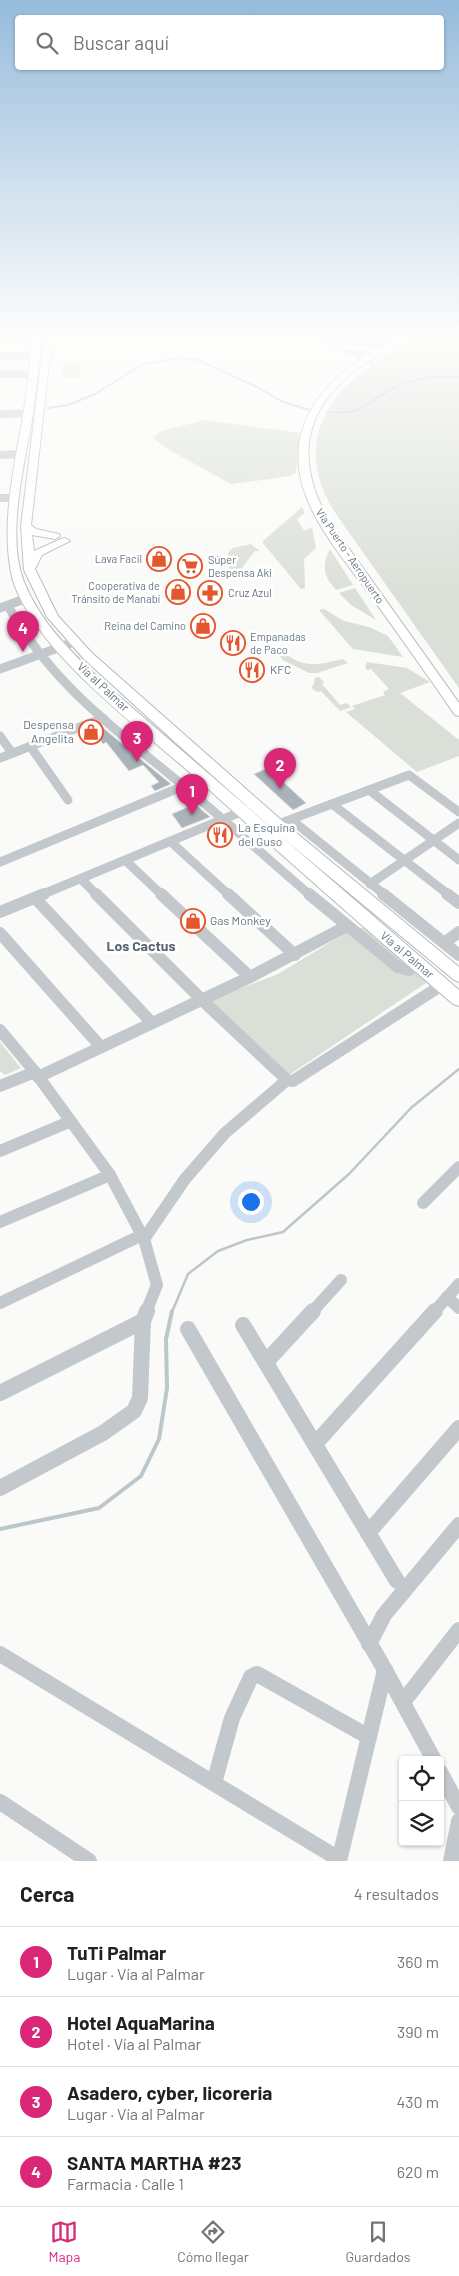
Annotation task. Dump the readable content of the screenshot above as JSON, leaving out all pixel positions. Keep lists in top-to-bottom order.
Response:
{
  "streets": {
    "main road": ["Via Puerto - Aeropuerto", "Vía al Palmar"]
  },
  "districts": ["Los Cactus"],
  "places": {
    "shop": [
      "Lava Facil",
      "Cooperativa de Tránsito de Manabí",
      "Reina del Camino",
      "Despensa Angelita",
      "Gas Monkey"
    ],
    "supermarket": ["Súper Despensa Aki"],
    "pharmacy": ["Cruz Azul"],
    "restaurant": ["Empanadas de Paco", "KFC", "La Esquina del Guso"]
  },
  "page": {
    "search": "Buscar aquí",
    "pins": [
      "4",
      "3",
      "2",
      "1"
    ],
    "heading": ["Cerca", "4 resultados"],
    "list": [
      {
        "mark": "1",
        "name": "TuTi Palmar",
        "note": "Lugar · Vía al Palmar",
        "value": "360 m"
      },
      {
        "mark": "2",
        "name": "Hotel AquaMarina",
        "note": "Hotel · Vía al Palmar",
        "value": "390 m"
      },
      {
        "mark": "3",
        "name": "Asadero, cyber, licoreria",
        "note": "Lugar · Vía al Palmar",
        "value": "430 m"
      },
      {
        "mark": "4",
        "name": "SANTA MARTHA #23",
        "note": "Farmacia · Calle 1",
        "value": "620 m"
      }
    ],
    "nav": ["Mapa", "Cómo llegar", "Guardados"]
  }
}
